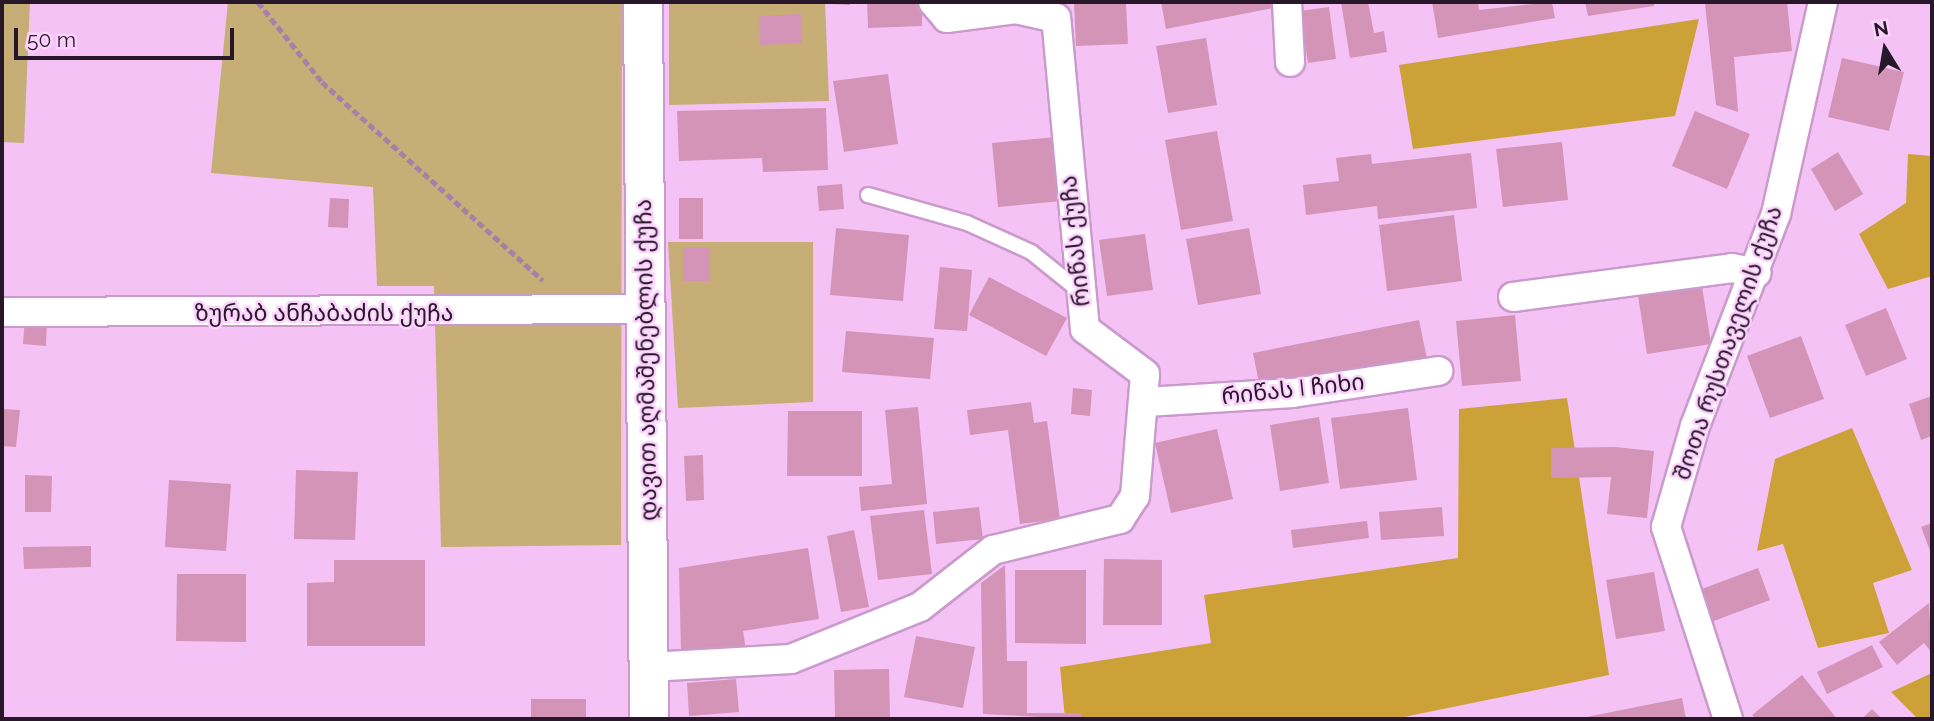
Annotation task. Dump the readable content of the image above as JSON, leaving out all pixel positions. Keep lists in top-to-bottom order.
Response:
{
  "streets": {
    "street": [
      "რიწას ქუჩა",
      "ზურაბ ანჩაბაძის ქუჩა",
      "შოთა რუსთაველის ქუჩა",
      "დავით აღმაშენებლის ქუჩა",
      "რიწას I ჩიხი"
    ]
  },
  "crossings": [
    ["რიწას ქუჩა", "დავით აღმაშენებლის ქუჩა"],
    ["რიწას ქუჩა", "რიწას I ჩიხი"],
    ["ზურაბ ანჩაბაძის ქუჩა", "დავით აღმაშენებლის ქუჩა"]
  ],
  "scale_bar": "50 m",
  "north": "top"
}
